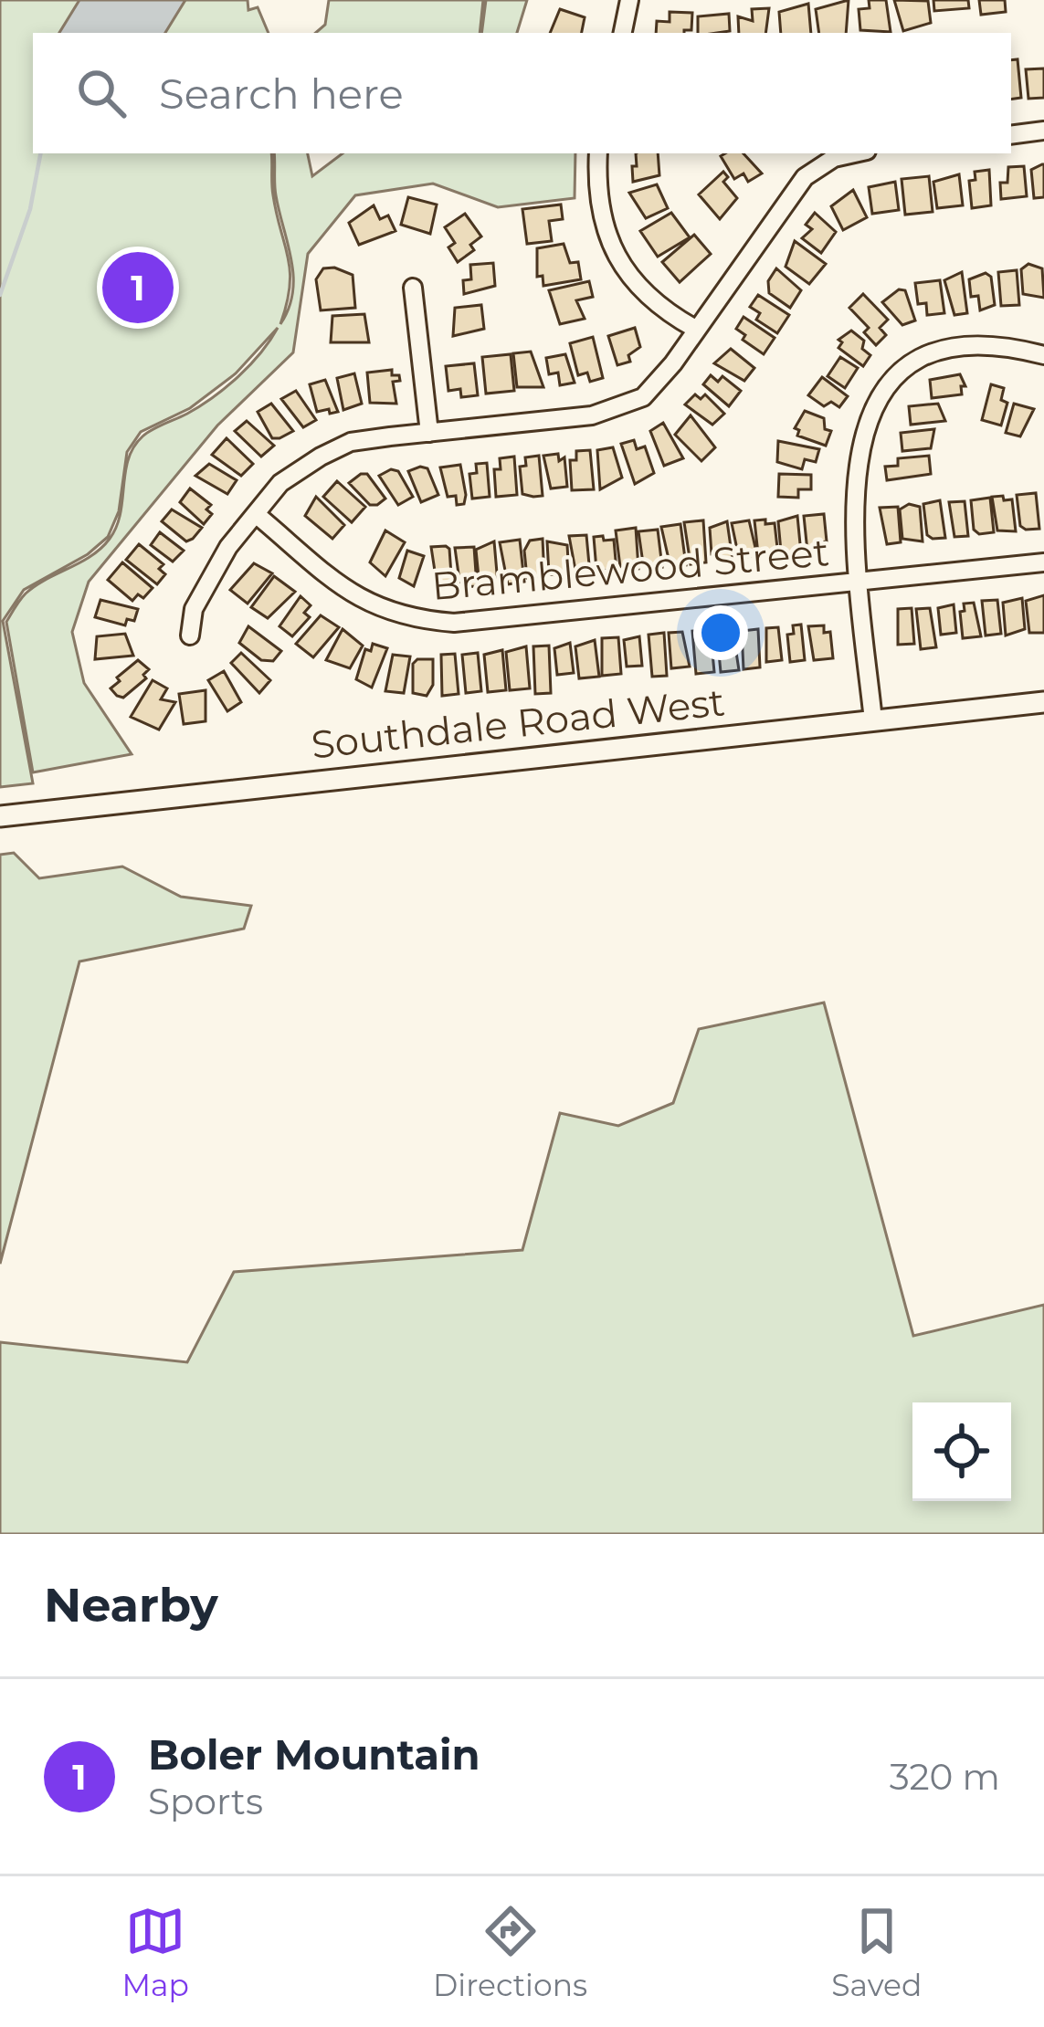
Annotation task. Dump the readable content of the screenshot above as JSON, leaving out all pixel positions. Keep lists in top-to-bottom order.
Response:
{
  "streets": {
    "main road": ["Southdale Road West"],
    "street": ["Bramblewood Street"]
  },
  "page": {
    "search": "Search here",
    "pins": "1",
    "heading": "Nearby",
    "list": [
      {
        "mark": "1",
        "name": "Boler Mountain",
        "note": "Sports",
        "value": "320 m"
      }
    ],
    "nav": ["Map", "Directions", "Saved"]
  }
}
